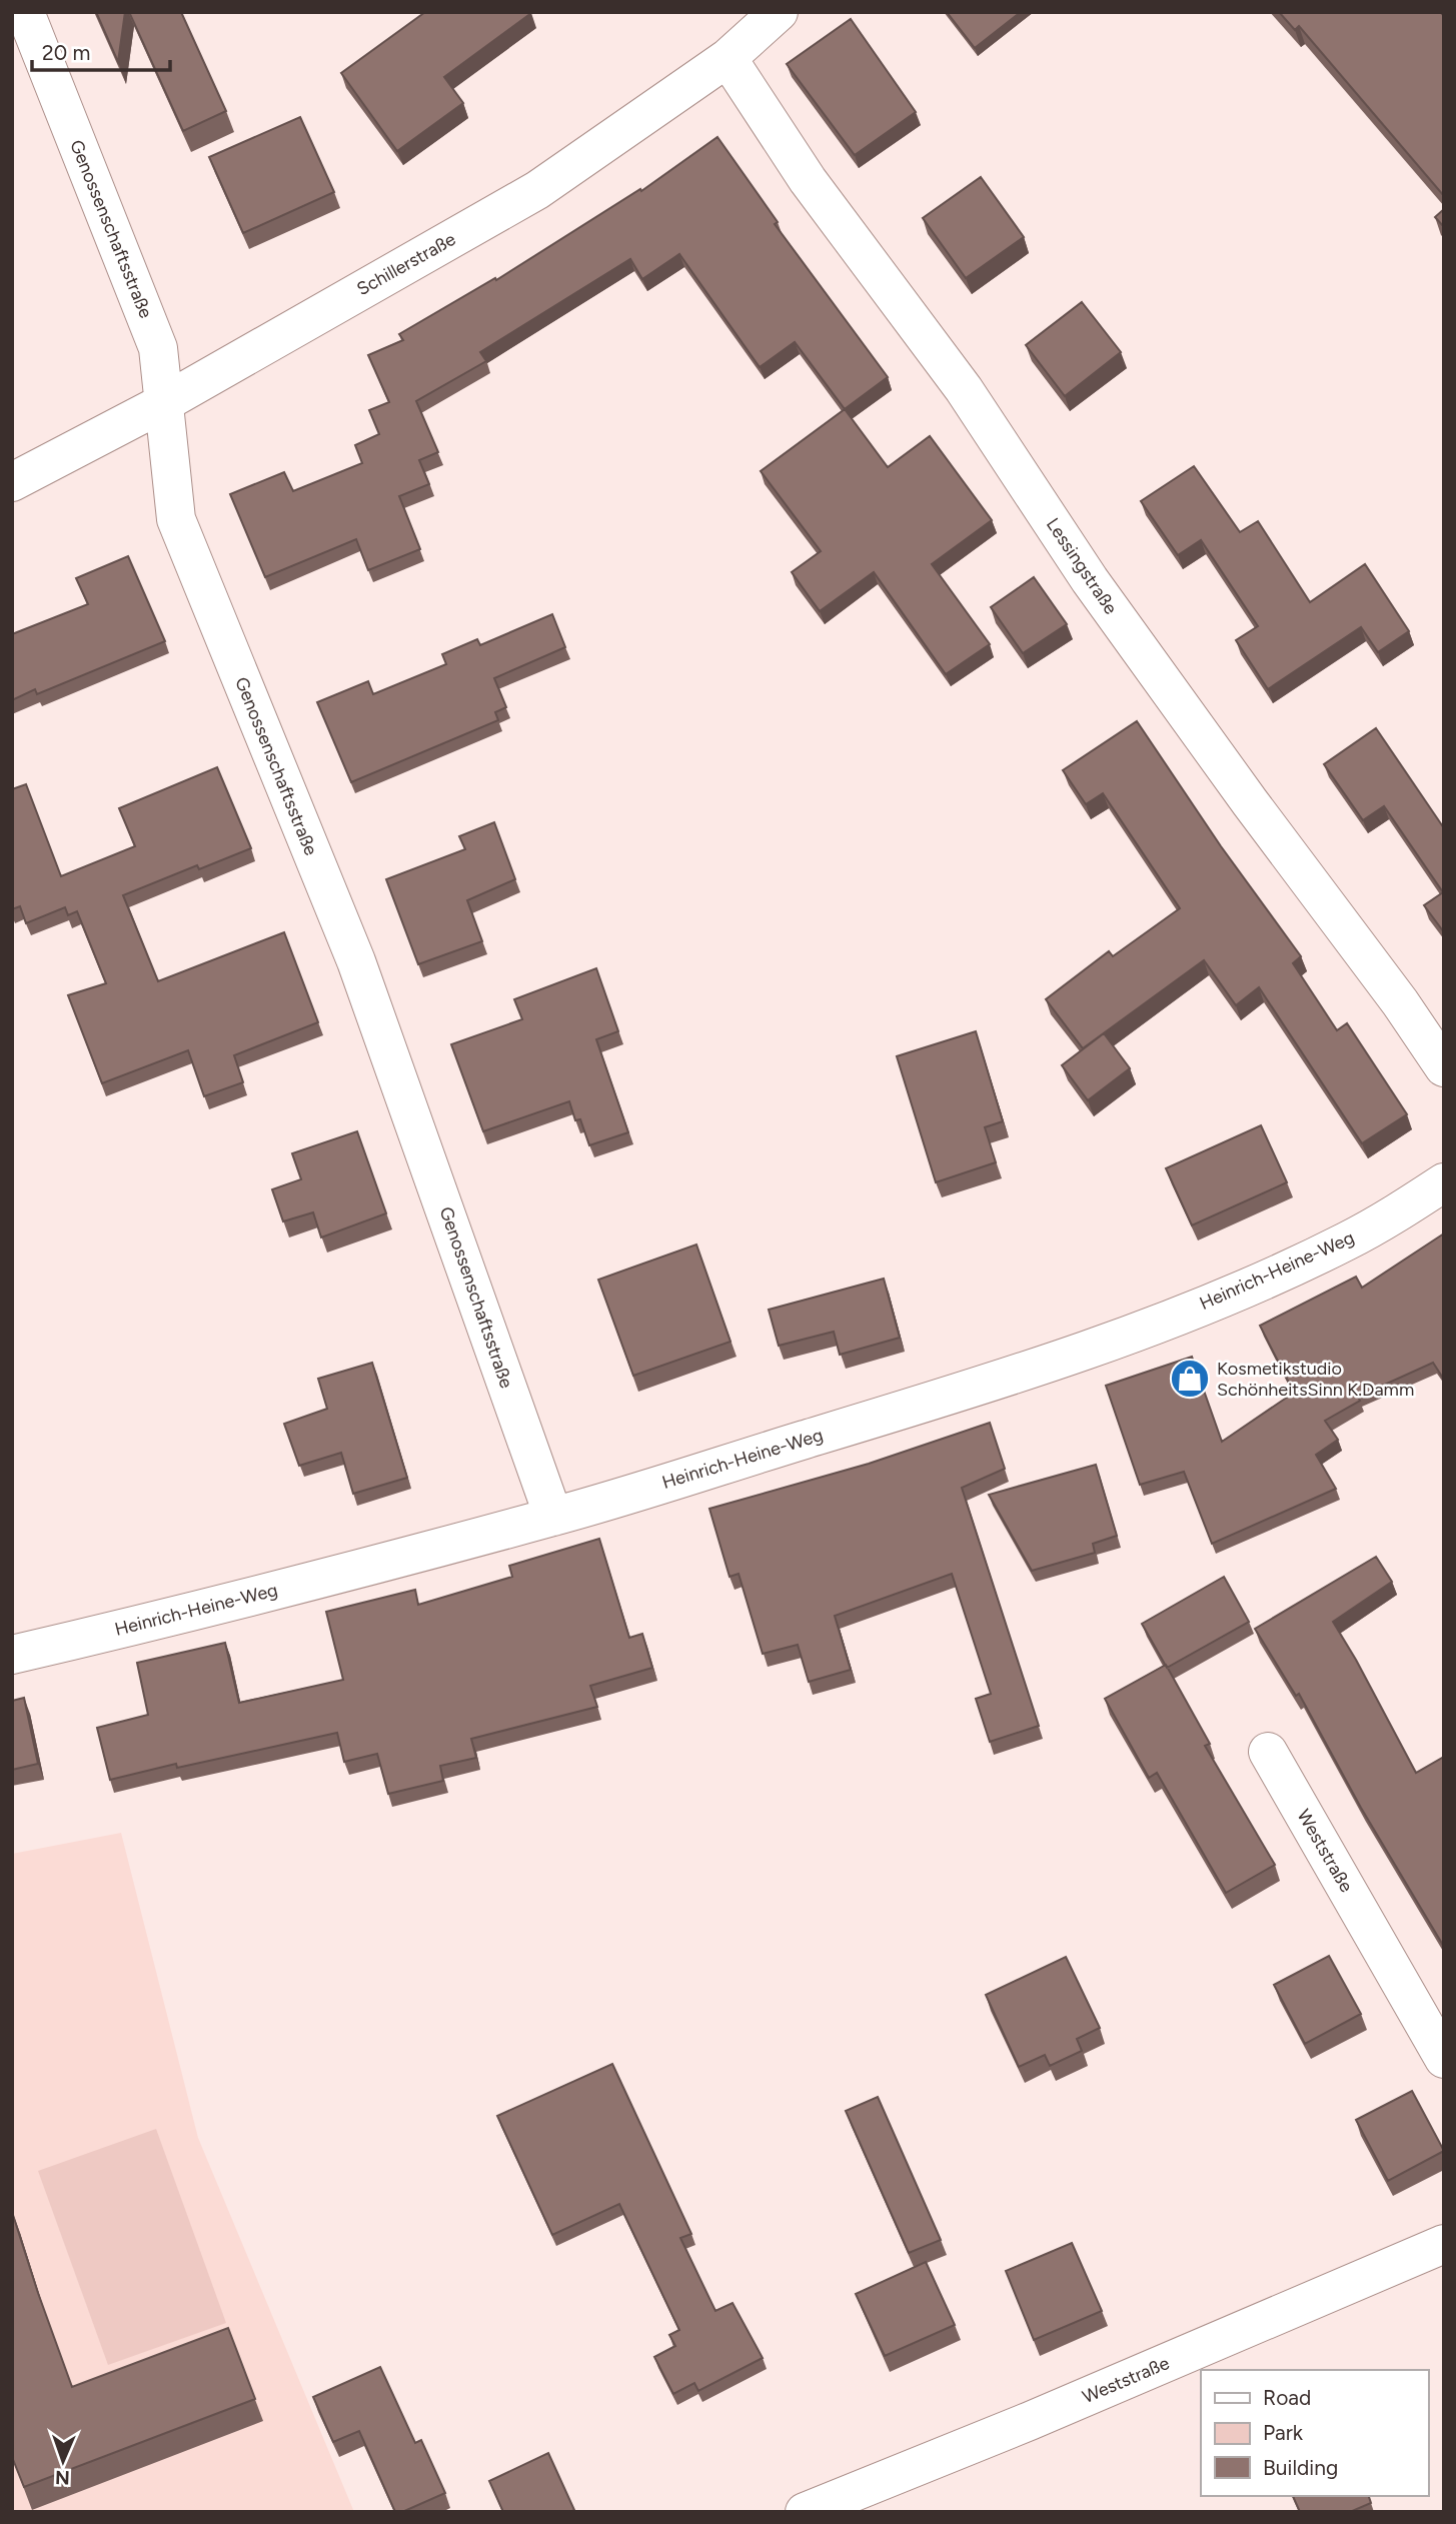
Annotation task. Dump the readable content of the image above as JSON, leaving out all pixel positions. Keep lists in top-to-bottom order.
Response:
{
  "streets": {
    "street": [
      "Genossenschaftsstraße",
      "Schillerstraße",
      "Lessingstraße",
      "Heinrich-Heine-Weg",
      "Weststraße"
    ]
  },
  "crossings": [
    ["Genossenschaftsstraße", "Schillerstraße"],
    ["Genossenschaftsstraße", "Heinrich-Heine-Weg"],
    ["Schillerstraße", "Lessingstraße"]
  ],
  "places": {
    "shop": ["Kosmetikstudio SchönheitsSinn K.Damm"]
  },
  "legend": ["Road", "Park", "Building"],
  "scale_bar": "20 m",
  "north": "bottom"
}
